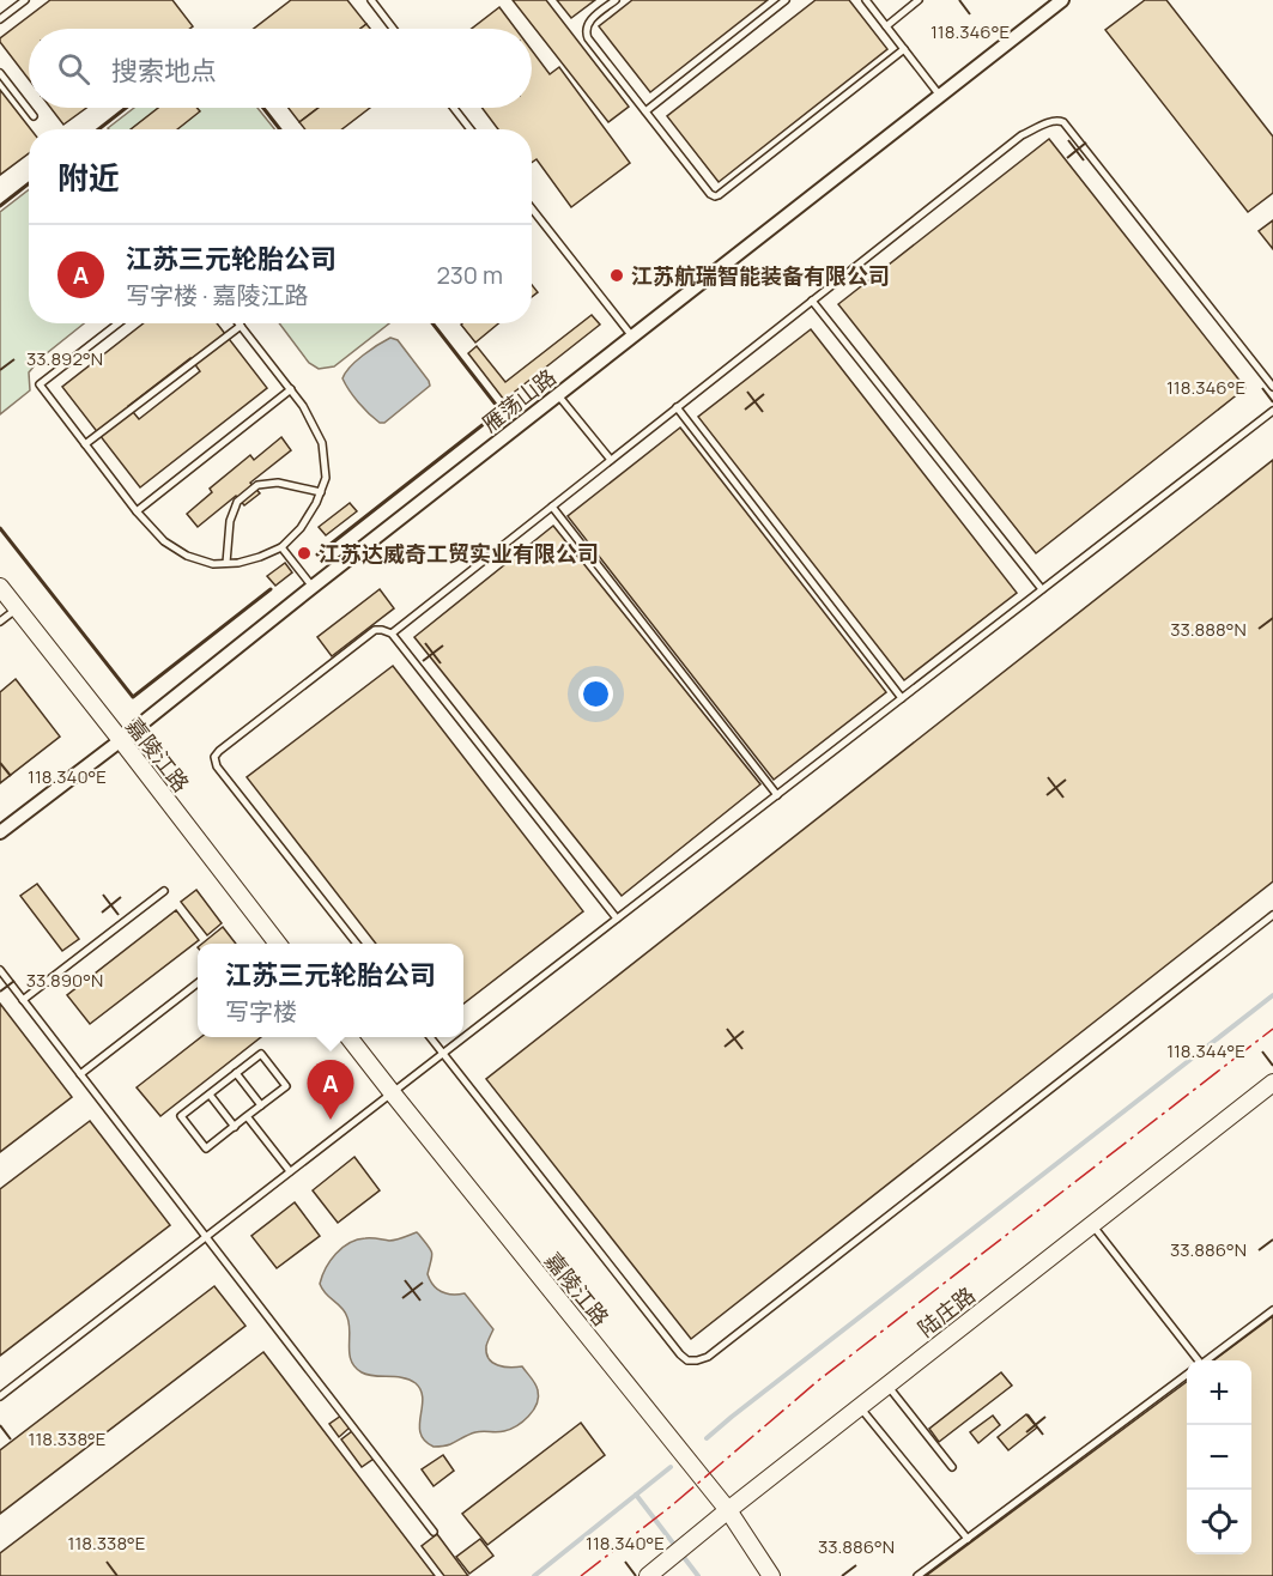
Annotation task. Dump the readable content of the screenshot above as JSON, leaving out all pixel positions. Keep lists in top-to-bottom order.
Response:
{
  "streets": {
    "street": ["雁荡山路", "嘉陵江路", "陆庄路"]
  },
  "crossings": [
    ["雁荡山路", "嘉陵江路"],
    ["嘉陵江路", "陆庄路"]
  ],
  "places": ["江苏航瑞智能装备有限公司", "江苏达威奇工贸实业有限公司"],
  "page": {
    "search": "搜索地点",
    "heading": "附近",
    "list": [
      {
        "mark": "A",
        "name": "江苏三元轮胎公司",
        "note": "写字楼 · 嘉陵江路",
        "value": "230 m"
      }
    ],
    "popup": ["江苏三元轮胎公司", "写字楼"],
    "pins": "A",
    "map_buttons": ["+", "−"]
  },
  "coordinates": [
    "118.346°E",
    "33.892°N",
    "33.888°N",
    "118.340°E",
    "33.890°N",
    "118.344°E",
    "33.886°N",
    "118.338°E"
  ]
}
